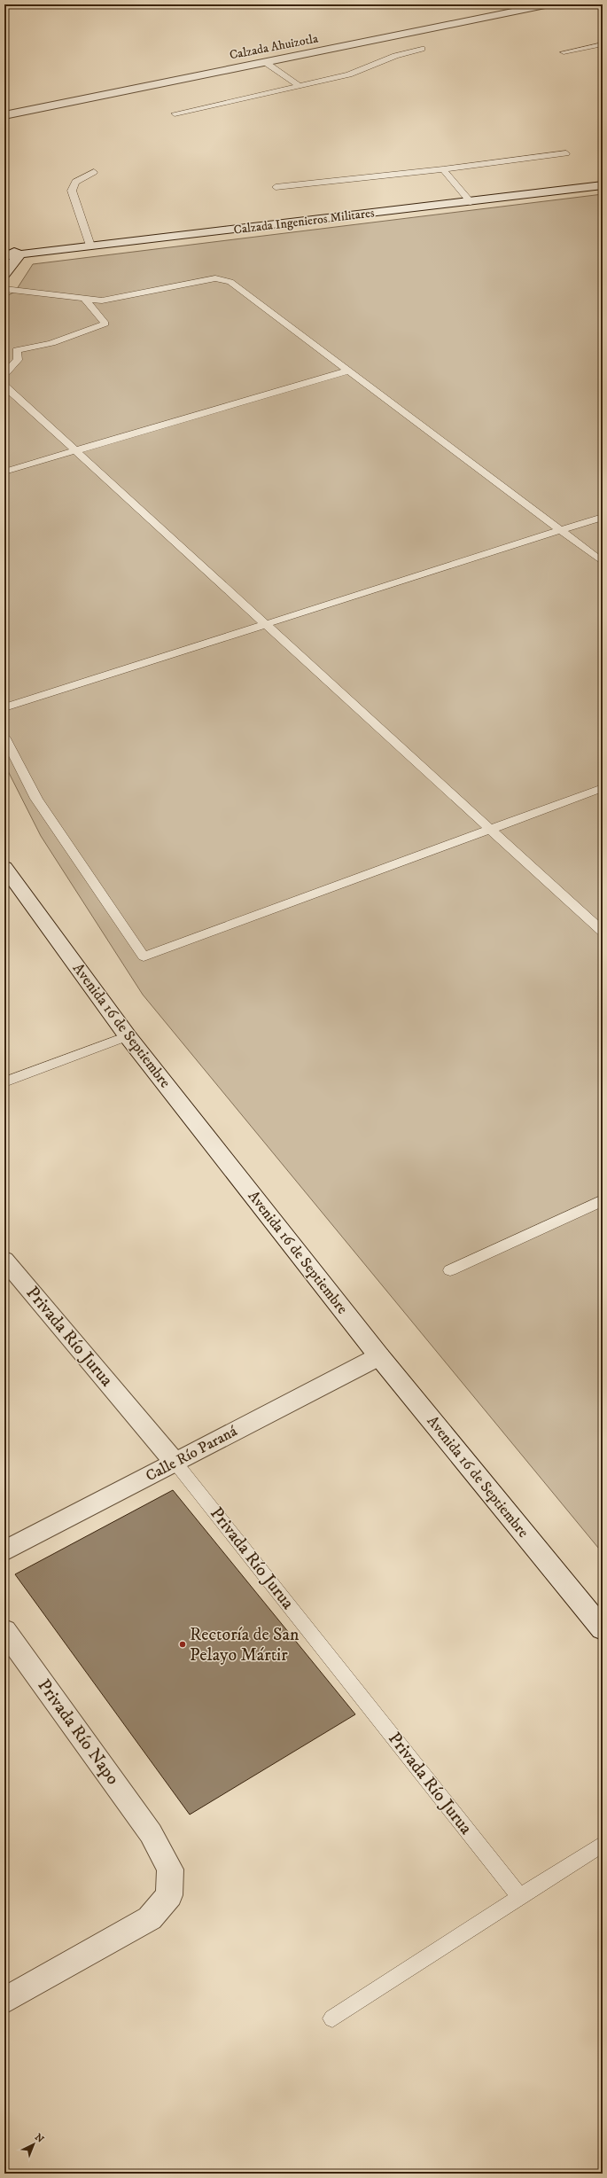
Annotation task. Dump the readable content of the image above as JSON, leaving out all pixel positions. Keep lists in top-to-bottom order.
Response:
{
  "streets": {
    "main road": [
      "Calzada Ahuizotla",
      "Calzada Ingenieros Militares",
      "Avenida 16 de Septiembre",
      "Privada Río Jurua",
      "Calle Río Paraná",
      "Privada Río Napo"
    ]
  },
  "crossings": [
    ["Avenida 16 de Septiembre", "Calle Río Paraná"],
    ["Privada Río Jurua", "Calle Río Paraná"]
  ],
  "places": ["Rectoría de San Pelayo Mártir"],
  "north": "top right"
}
